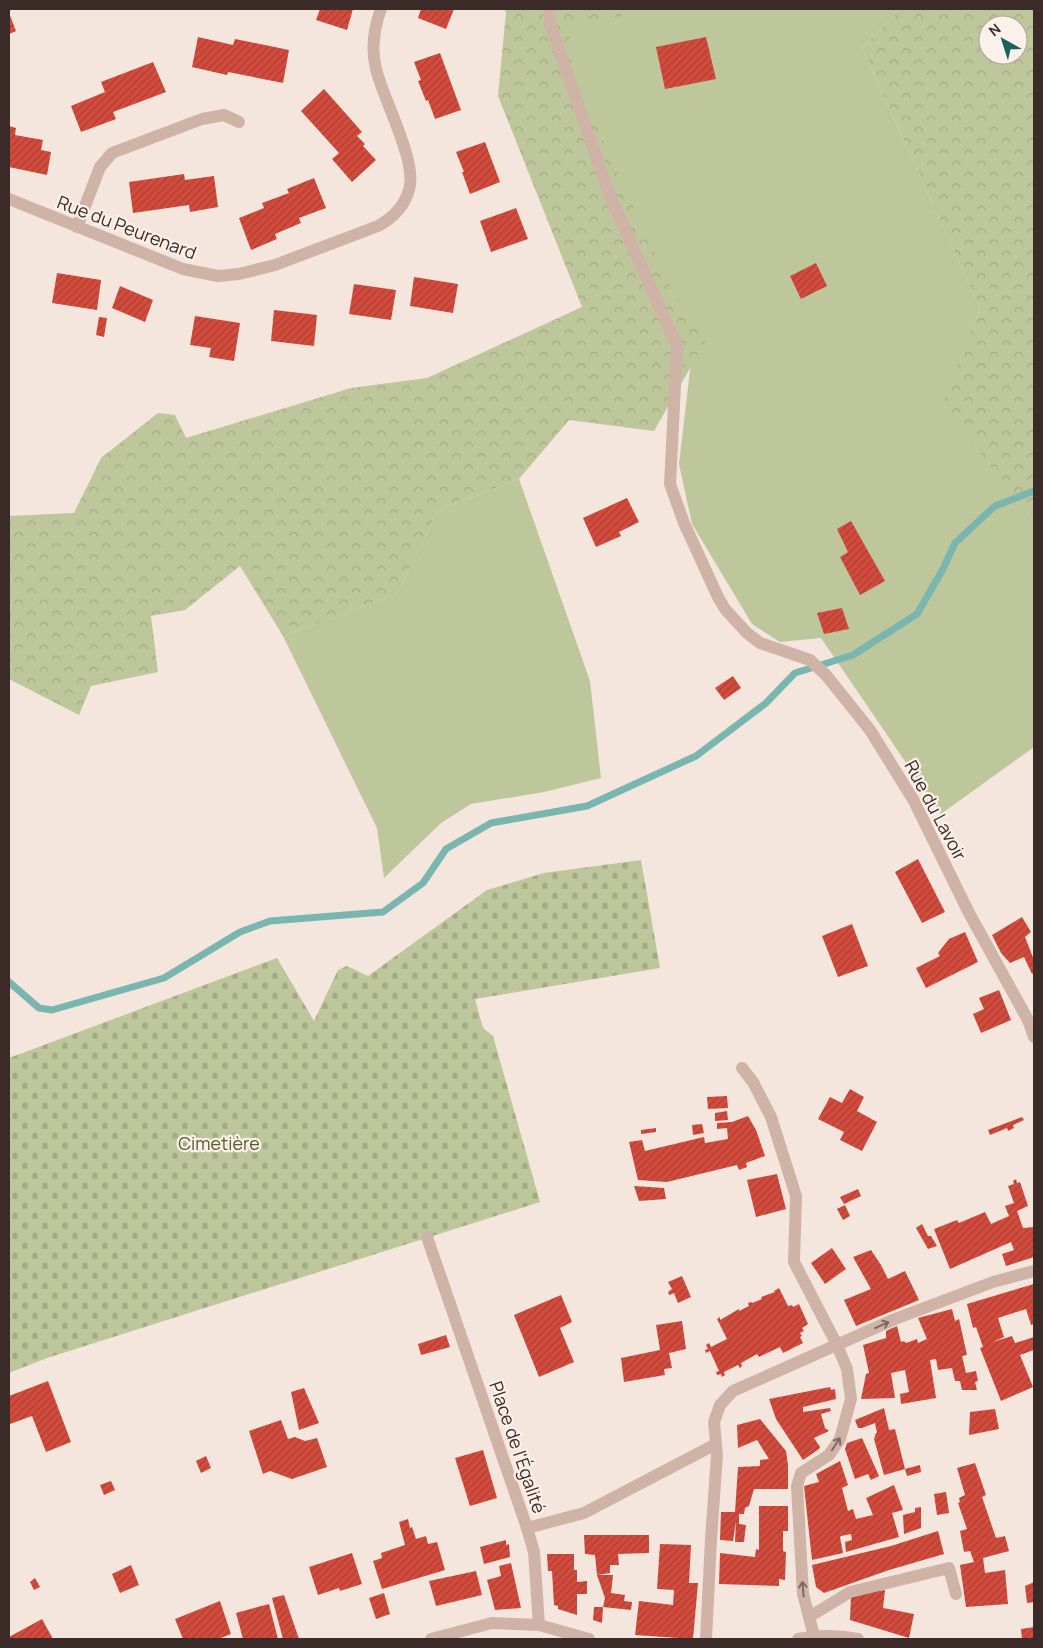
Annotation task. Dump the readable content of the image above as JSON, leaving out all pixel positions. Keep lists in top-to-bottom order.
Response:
{
  "streets": {
    "street": ["Rue du Peurenard", "Rue du Lavoir", "Place de l'Égalité"]
  },
  "parks": ["Cimetière"],
  "north": "top left"
}
